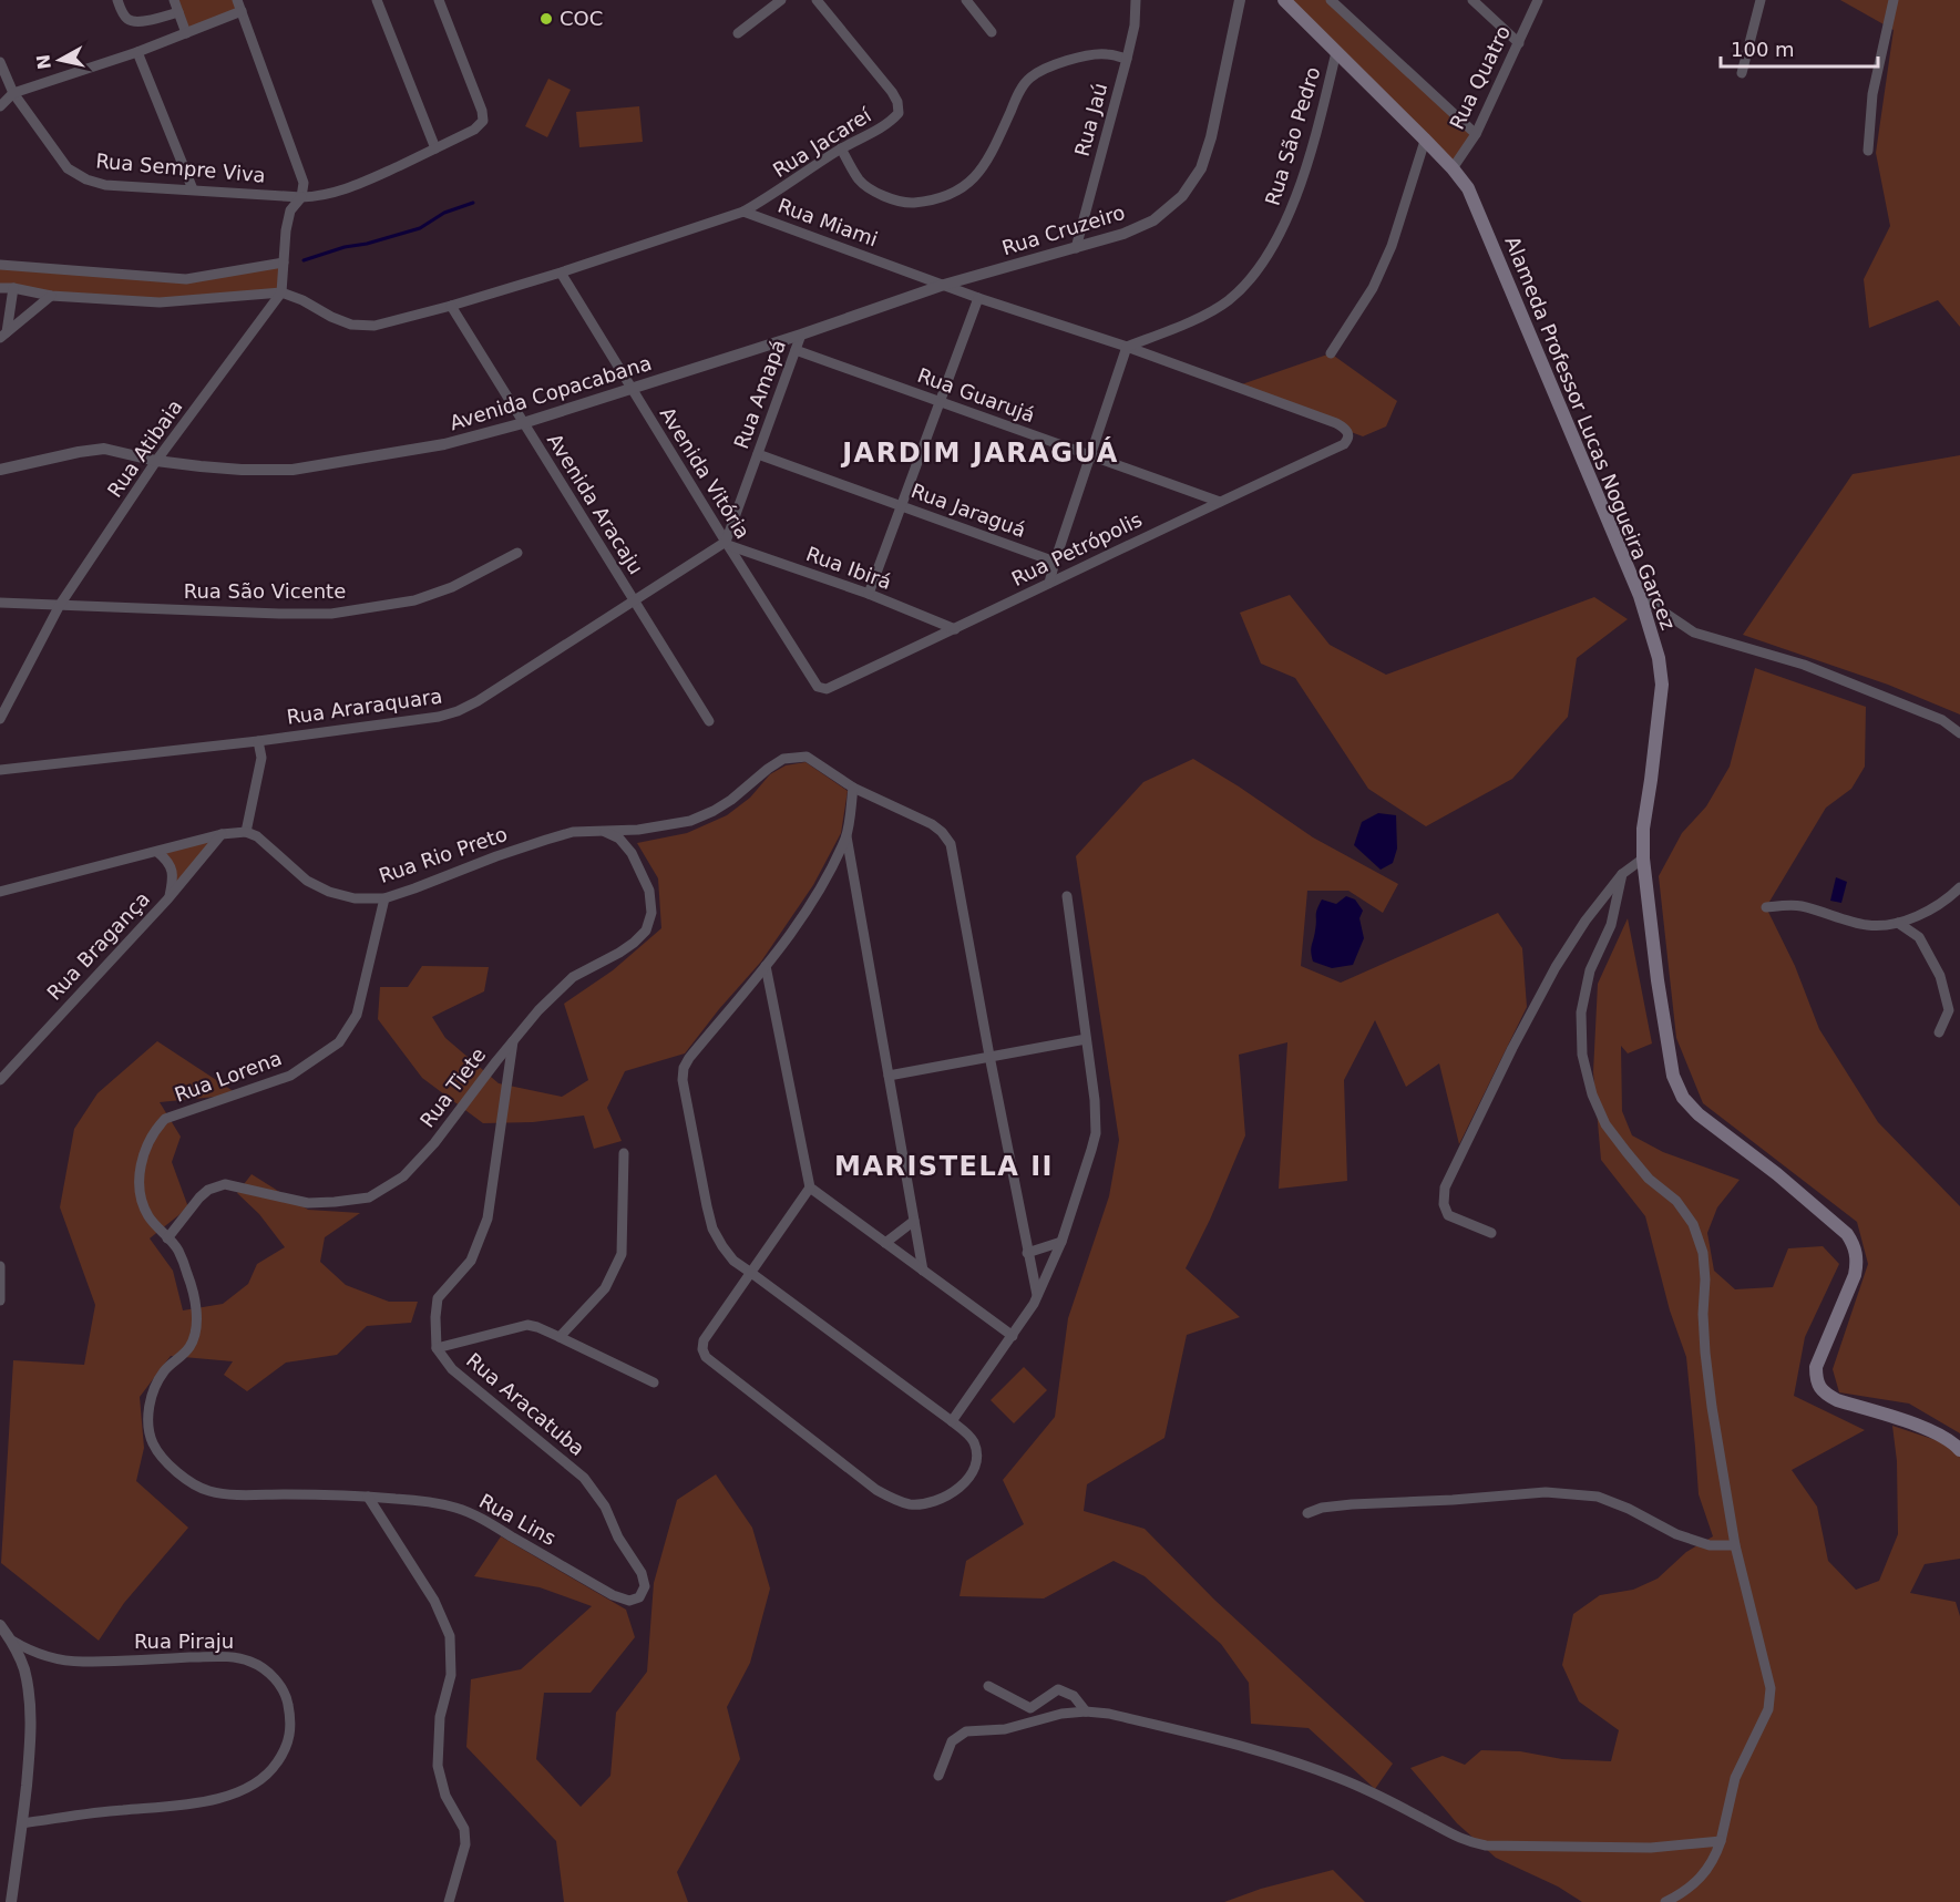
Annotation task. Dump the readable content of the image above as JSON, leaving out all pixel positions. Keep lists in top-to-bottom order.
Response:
{
  "streets": {
    "main road": ["Alameda Professor Lucas Nogueira Garcez"],
    "street": [
      "Rua Quatro",
      "Rua Jaú",
      "Rua São Pedro",
      "Rua Jacareí",
      "Rua Sempre Viva",
      "Rua Miami",
      "Rua Cruzeiro",
      "Avenida Copacabana",
      "Rua Amapá",
      "Rua Guarujá",
      "Rua Atibaia",
      "Avenida Vitória",
      "Avenida Aracaju",
      "Rua Jaraguá",
      "Rua Petrópolis",
      "Rua Ibirá",
      "Rua São Vicente",
      "Rua Araraquara",
      "Rua Rio Preto",
      "Rua Bragança",
      "Rua Lorena",
      "Rua Tiete",
      "Rua Aracatuba",
      "Rua Lins",
      "Rua Piraju"
    ]
  },
  "crossings": [
    ["Rua Quatro", "Alameda Professor Lucas Nogueira Garcez"],
    ["Rua Jaú", "Rua Cruzeiro"],
    ["Rua São Pedro", "Rua Miami"],
    ["Rua São Pedro", "Alameda Professor Lucas Nogueira Garcez"],
    ["Rua Jacareí", "Rua Miami"],
    ["Rua Miami", "Rua Cruzeiro"],
    ["Rua Miami", "Avenida Copacabana"],
    ["Rua Miami", "Rua Petrópolis"],
    ["Rua Cruzeiro", "Avenida Copacabana"],
    ["Avenida Copacabana", "Rua Amapá"],
    ["Avenida Copacabana", "Rua Atibaia"],
    ["Avenida Copacabana", "Avenida Vitória"],
    ["Avenida Copacabana", "Avenida Aracaju"],
    ["Rua Amapá", "Rua Guarujá"],
    ["Rua Amapá", "Avenida Vitória"],
    ["Rua Amapá", "Rua Jaraguá"],
    ["Rua Amapá", "Rua Ibirá"],
    ["Rua Amapá", "Rua Araraquara"],
    ["Rua Guarujá", "Rua Petrópolis"],
    ["Rua Atibaia", "Rua São Vicente"],
    ["Avenida Vitória", "Rua Petrópolis"],
    ["Avenida Vitória", "Rua Ibirá"],
    ["Avenida Vitória", "Rua Araraquara"],
    ["Avenida Aracaju", "Rua Araraquara"],
    ["Rua Petrópolis", "Rua Ibirá"],
    ["Rua Ibirá", "Rua Araraquara"],
    ["Rua Rio Preto", "Rua Lorena"],
    ["Rua Rio Preto", "Rua Tiete"],
    ["Rua Lorena", "Rua Tiete"],
    ["Rua Lorena", "Rua Lins"],
    ["Rua Aracatuba", "Rua Lins"]
  ],
  "districts": ["JARDIM JARAGUÁ", "MARISTELA II"],
  "places": ["COC"],
  "scale_bar": "100 m",
  "north": "left"
}
